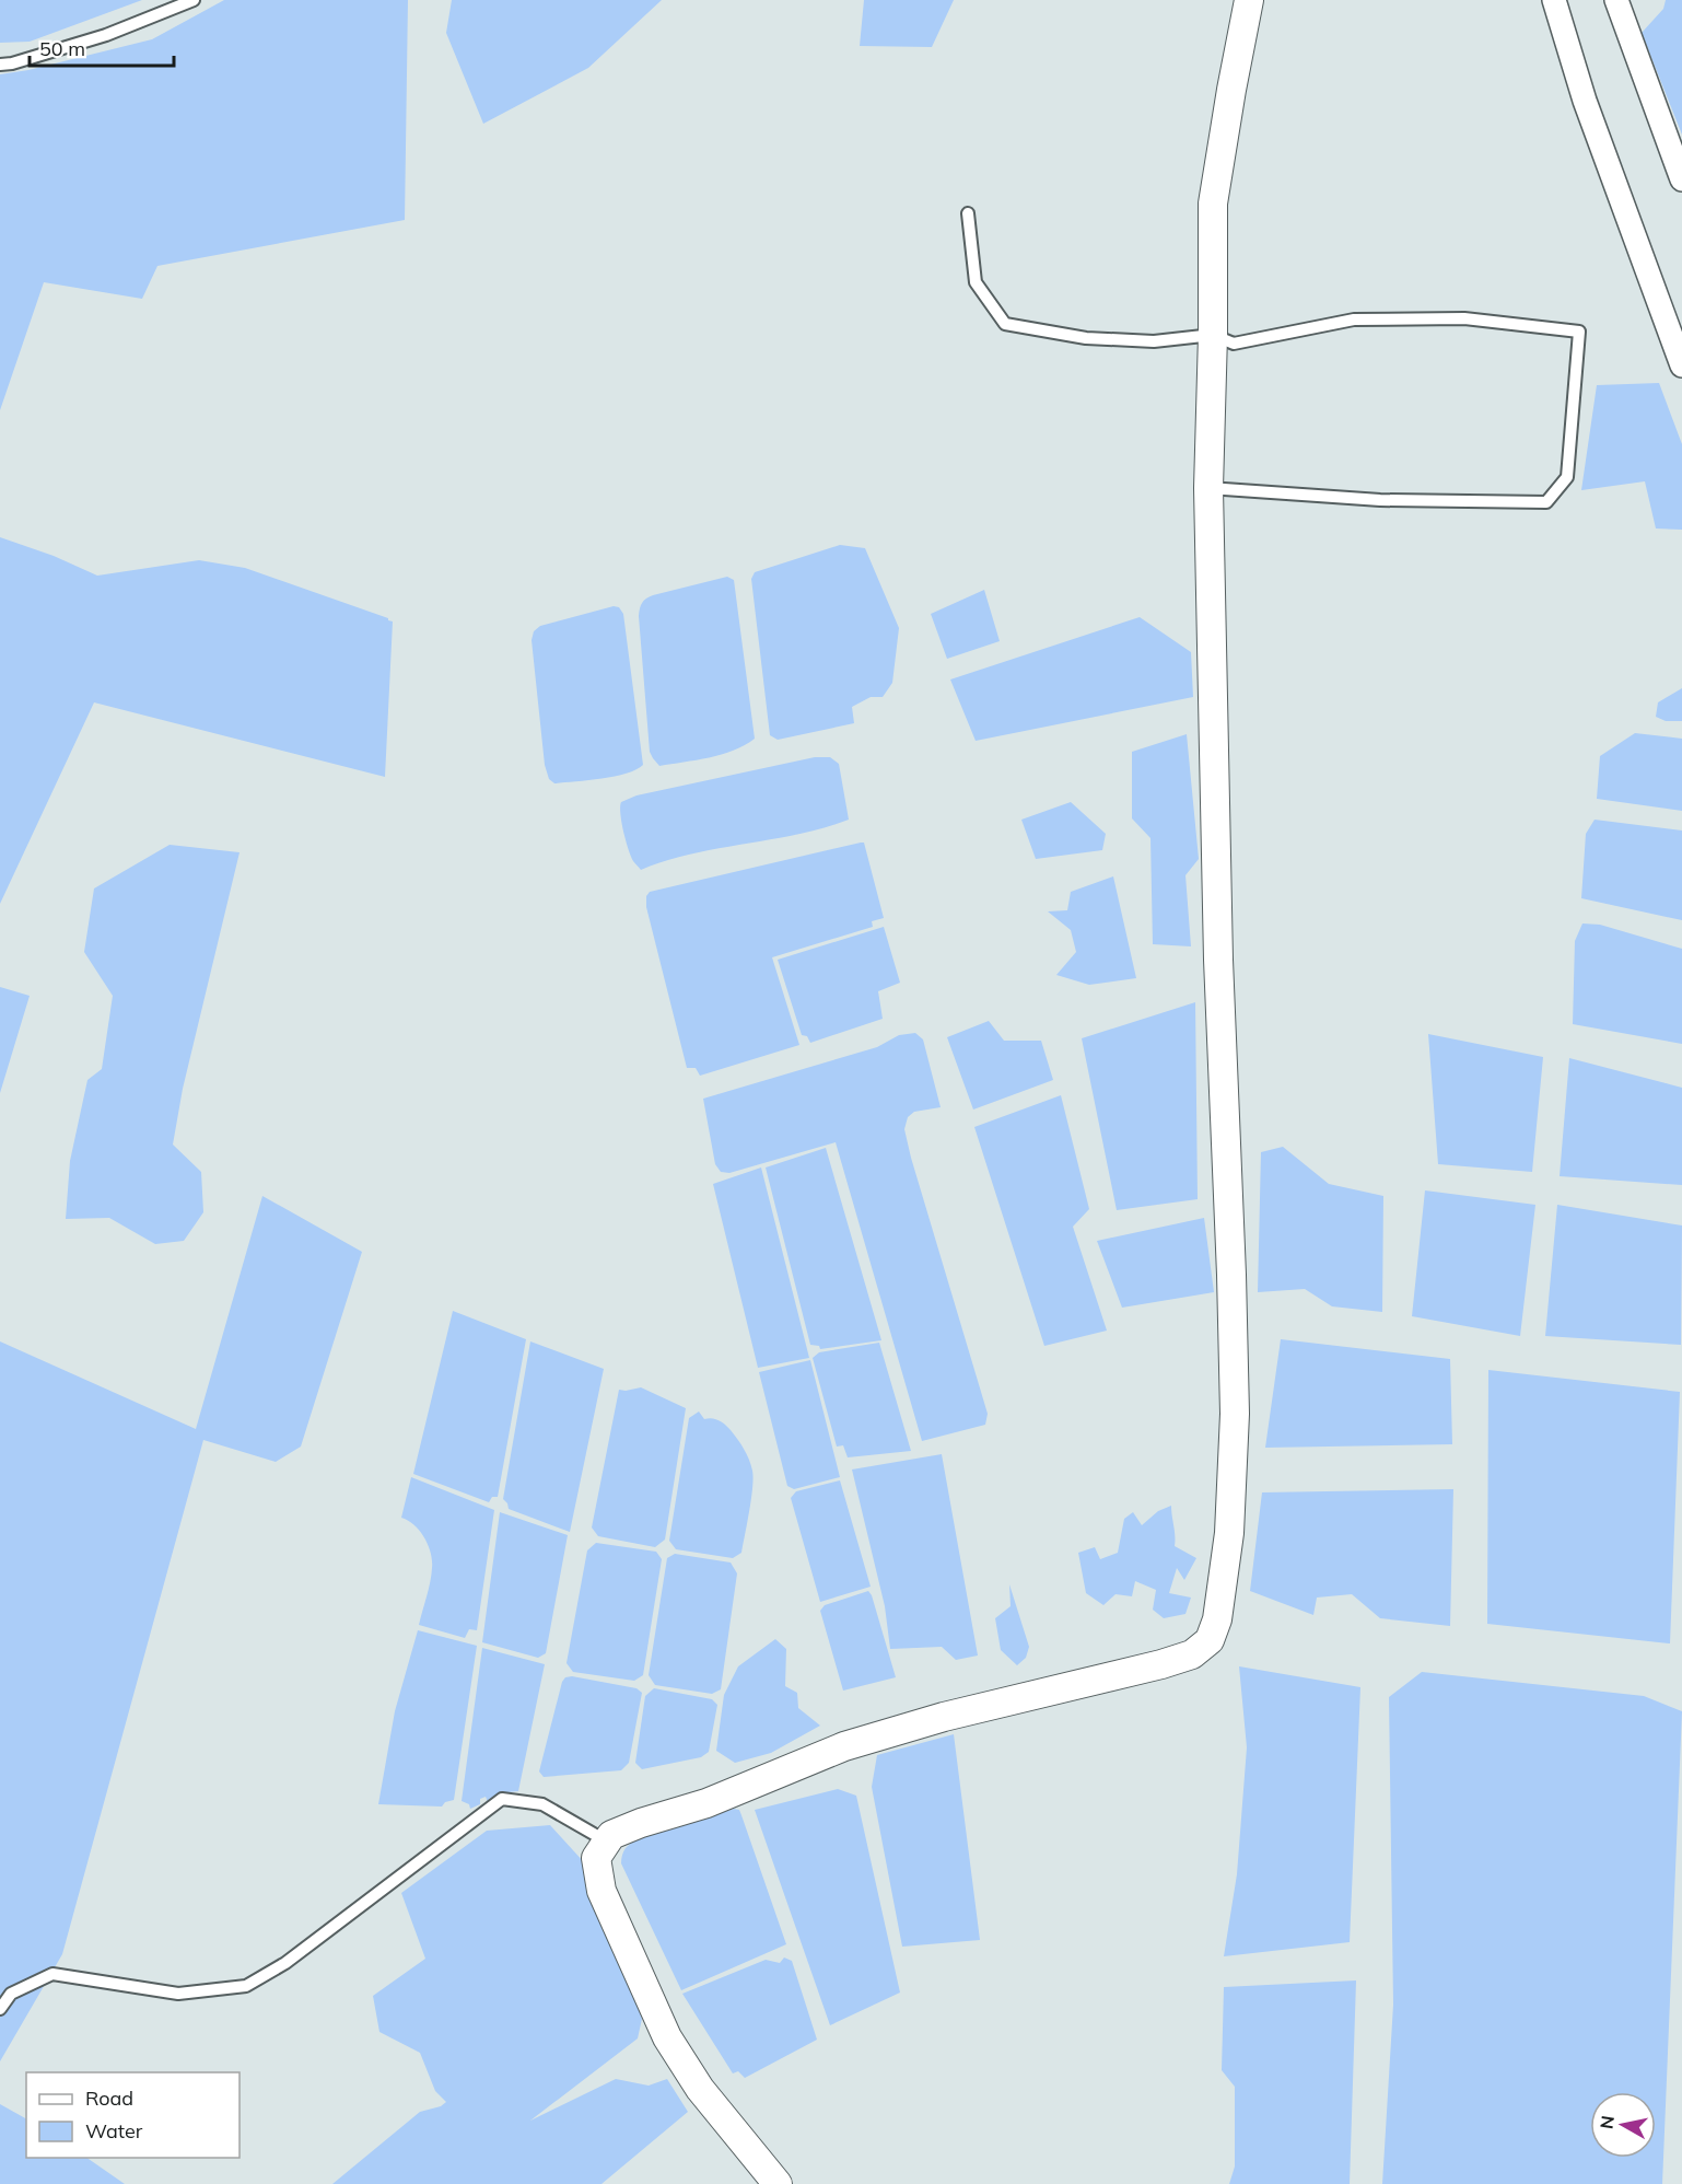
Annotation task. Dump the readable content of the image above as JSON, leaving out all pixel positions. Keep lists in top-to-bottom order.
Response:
{
  "legend": ["Road", "Water"],
  "scale_bar": "50 m",
  "north": "left"
}
